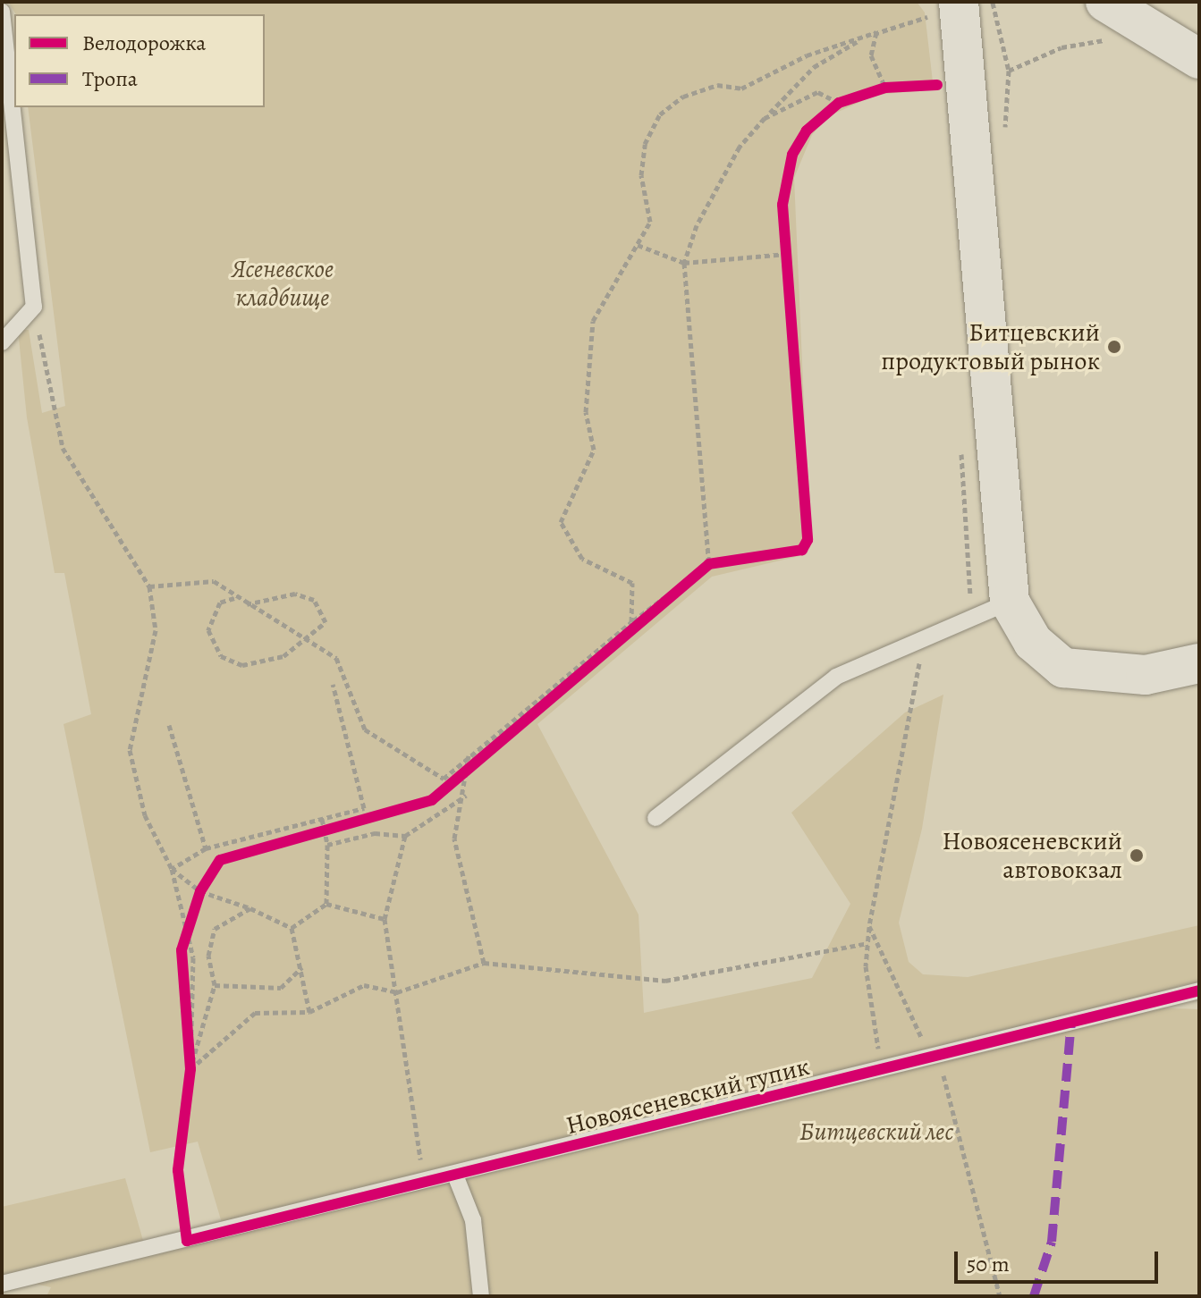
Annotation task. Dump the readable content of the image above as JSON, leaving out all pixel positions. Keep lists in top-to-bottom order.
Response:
{
  "streets": {
    "lane": ["Новоясеневский тупик"]
  },
  "parks": ["Ясеневское кладбище", "Битцевский лес"],
  "places": ["Битцевский продуктовый рынок", "Новоясеневский автовокзал"],
  "legend": ["Велодорожка", "Тропа"],
  "scale_bar": "50 m"
}
